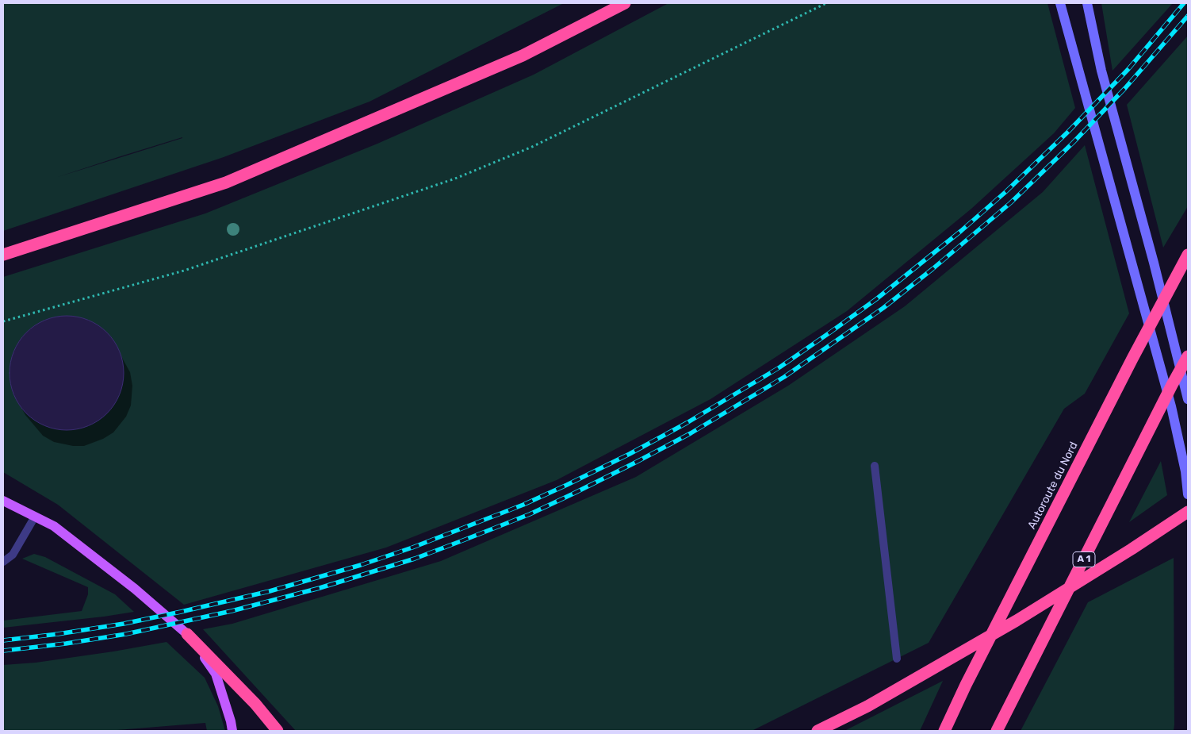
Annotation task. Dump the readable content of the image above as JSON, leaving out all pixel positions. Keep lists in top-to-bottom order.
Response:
{
  "streets": {
    "highway": ["Autoroute du Nord", "A 1"]
  }
}
